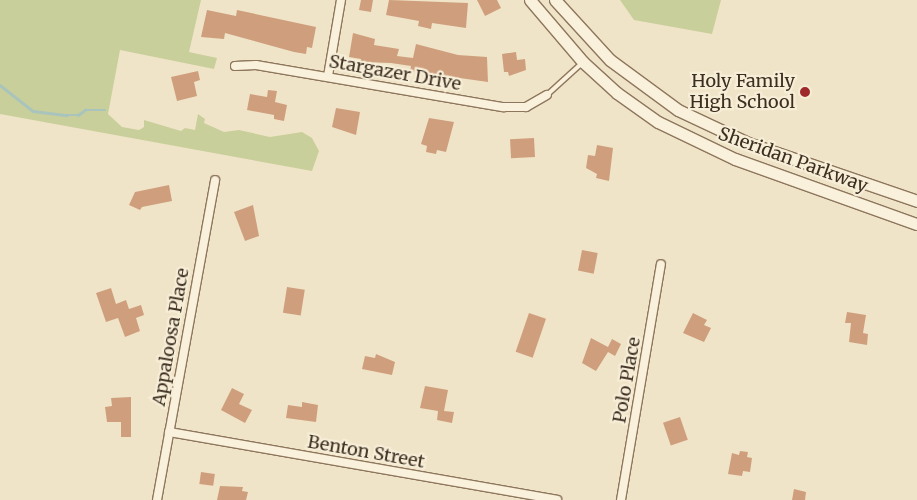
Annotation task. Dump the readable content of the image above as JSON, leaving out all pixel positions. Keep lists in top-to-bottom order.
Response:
{
  "streets": {
    "main road": ["Sheridan Parkway"],
    "street": [
      "Stargazer Drive",
      "Appaloosa Place",
      "Polo Place",
      "Benton Street"
    ]
  },
  "crossings": [
    ["Appaloosa Place", "Benton Street"]
  ],
  "places": ["Holy Family High School"]
}
